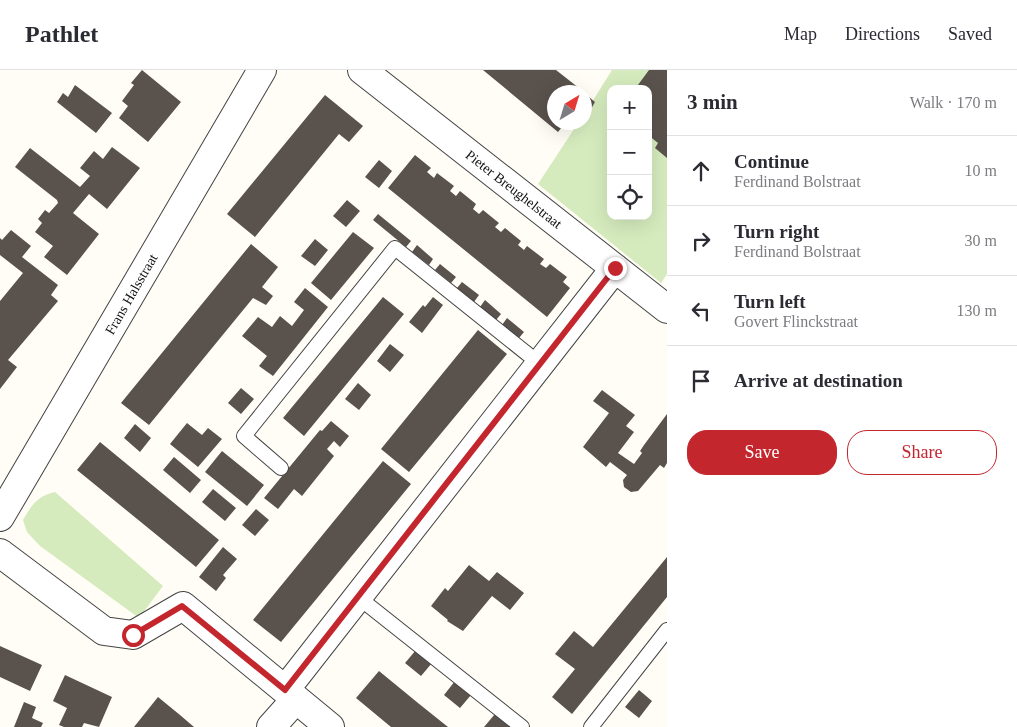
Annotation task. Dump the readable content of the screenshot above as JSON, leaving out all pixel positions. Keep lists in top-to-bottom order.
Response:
{
  "streets": {
    "street": ["Pieter Breughelstraat", "Frans Halsstraat"]
  },
  "north": "top right",
  "page": {
    "header": "Pathlet",
    "nav": ["Map", "Directions", "Saved"],
    "heading": ["3 min", "Walk · 170 m"],
    "map_buttons": ["+", "−"],
    "list": [
      ["Continue", "Ferdinand Bolstraat", "10 m"],
      ["Turn right", "Ferdinand Bolstraat", "30 m"],
      ["Turn left", "Govert Flinckstraat", "130 m"],
      "Arrive at destination"
    ],
    "buttons": ["Save", "Share"]
  }
}
